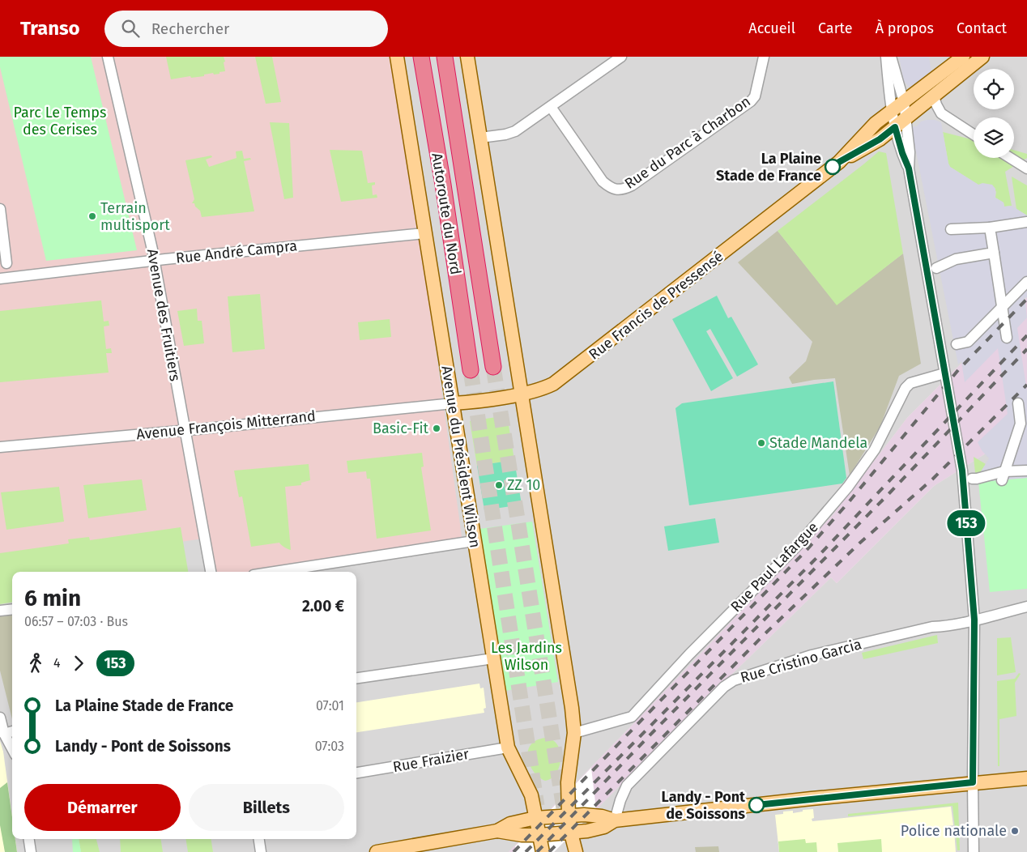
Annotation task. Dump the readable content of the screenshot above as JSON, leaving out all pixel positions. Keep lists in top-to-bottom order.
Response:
{
  "streets": {
    "highway": ["Autoroute du Nord"],
    "main road": ["Rue Francis de Pressensé", "Avenue du Président Wilson"],
    "street": [
      "Rue du Parc à Charbon",
      "Rue André Campra",
      "Avenue des Fruitiers",
      "Avenue François Mitterrand",
      "Rue Paul Lafargue",
      "Rue Cristino Garcia",
      "Rue Fraizier"
    ]
  },
  "crossings": [
    ["Rue André Campra", "Avenue des Fruitiers"],
    ["Rue André Campra", "Avenue du Président Wilson"],
    ["Rue Francis de Pressensé", "Avenue François Mitterrand"],
    ["Rue Francis de Pressensé", "Avenue du Président Wilson"],
    ["Avenue des Fruitiers", "Avenue François Mitterrand"],
    ["Avenue François Mitterrand", "Avenue du Président Wilson"],
    ["Avenue du Président Wilson", "Rue Fraizier"]
  ],
  "parks": ["Parc Le Temps des Cerises", "Les Jardins Wilson"],
  "places": [
    "La Plaine Stade de France",
    "Terrain multisport",
    "Basic-Fit",
    "Stade Mandela",
    "ZZ 10",
    "Landy - Pont de Soissons",
    "Police nationale"
  ],
  "lines": ["bus line 153"],
  "page": {
    "header": "Transo",
    "search": "Rechercher",
    "nav": [
      "Accueil",
      "Carte",
      "À propos",
      "Contact"
    ],
    "on_map": "153",
    "heading": ["6 min", "06:57 – 07:03 · Bus", "2.00 €"],
    "legs": ["4", "153"],
    "list": [
      {
        "name": "La Plaine Stade de France",
        "value": "07:01"
      },
      {
        "name": "Landy - Pont de Soissons",
        "value": "07:03"
      }
    ],
    "buttons": ["Démarrer", "Billets"]
  }
}
